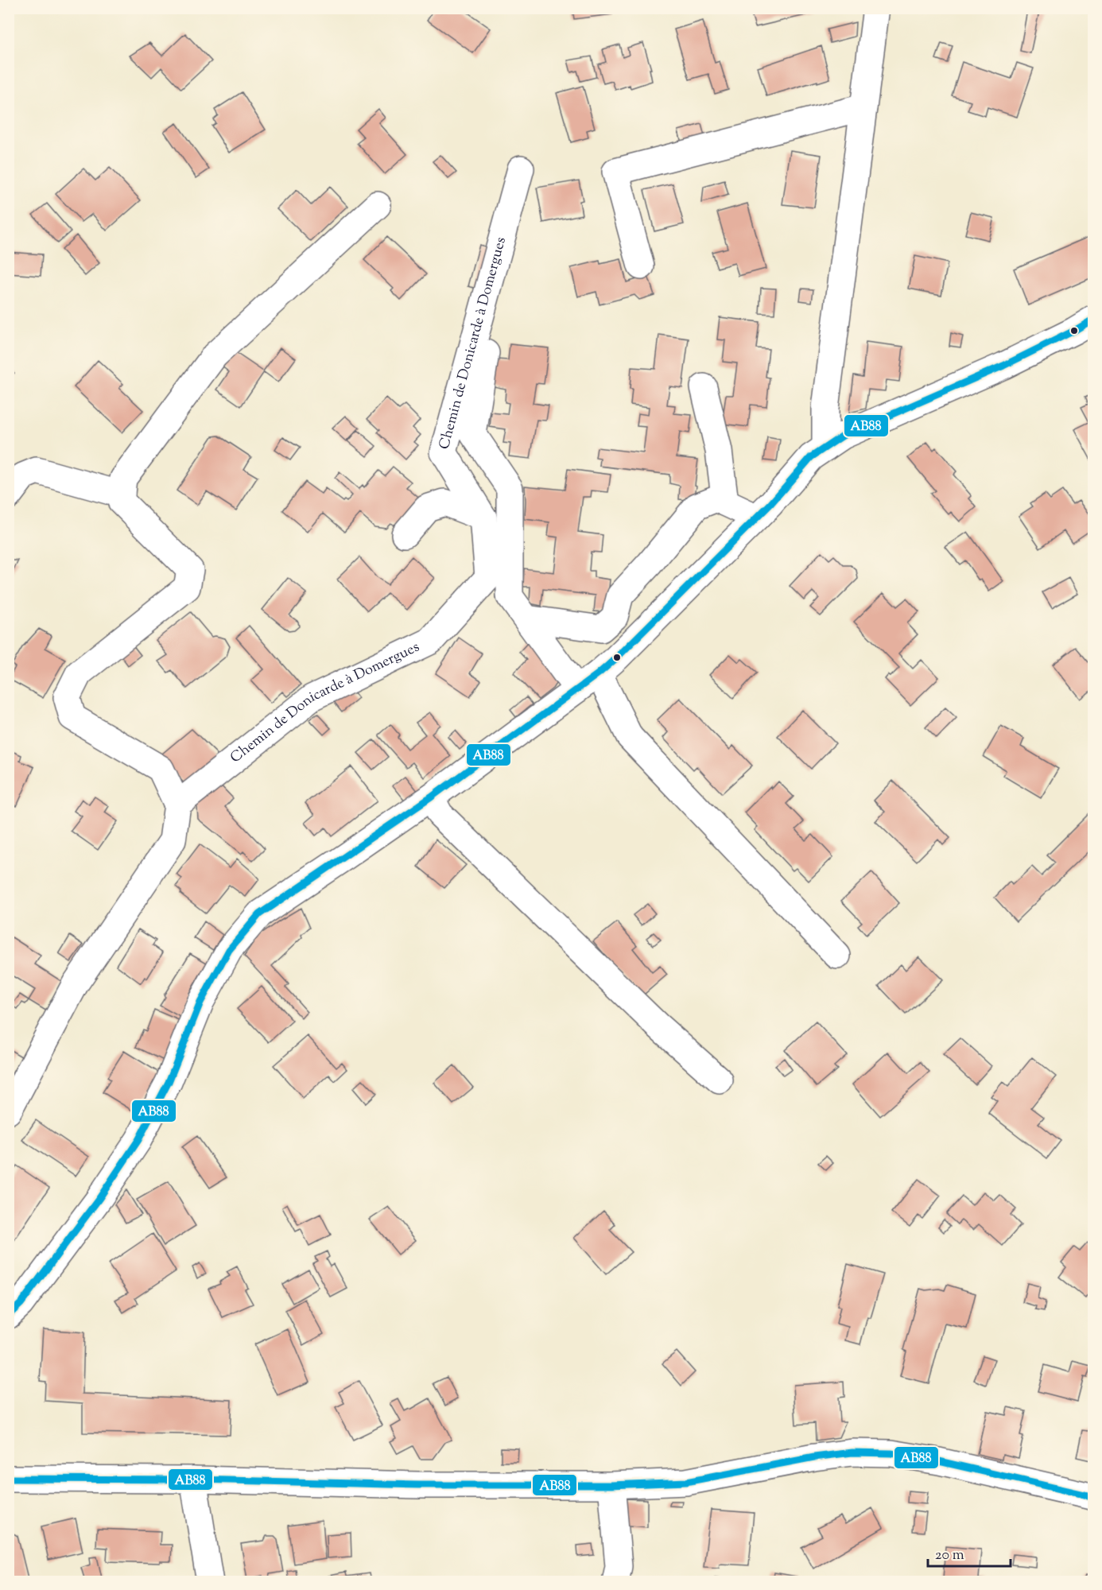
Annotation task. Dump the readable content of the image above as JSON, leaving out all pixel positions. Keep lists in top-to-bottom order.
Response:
{
  "streets": {
    "street": ["Chemin de Donicarde à Domergues"]
  },
  "lines": ["transit line AB88"],
  "scale_bar": "20 m"
}
